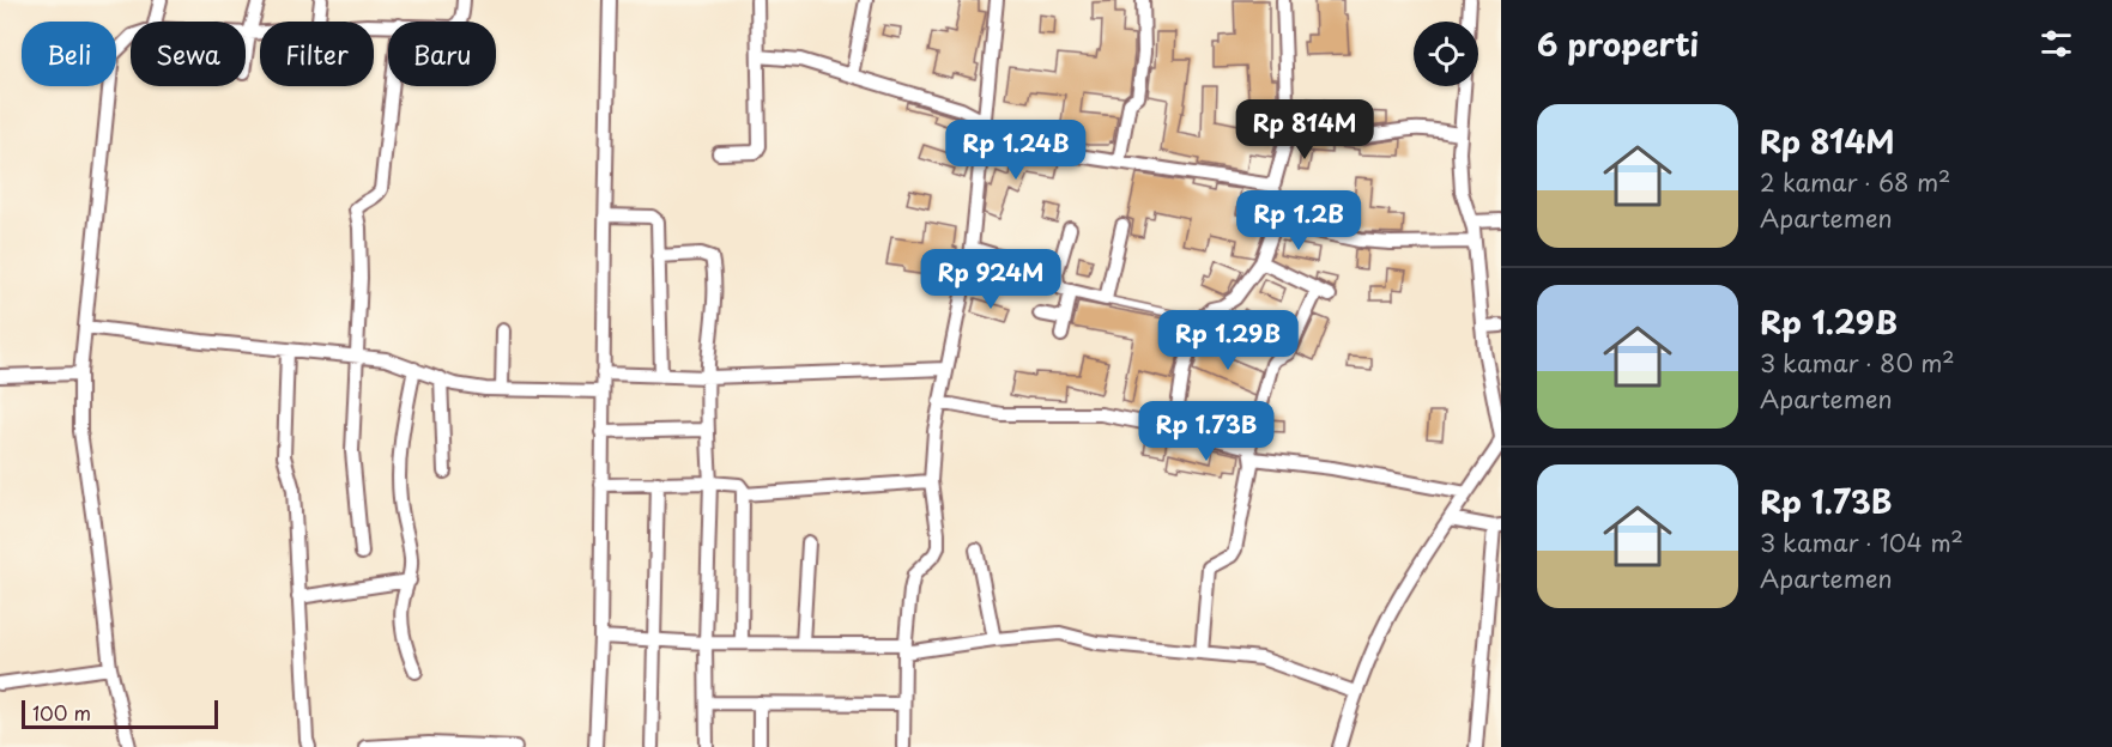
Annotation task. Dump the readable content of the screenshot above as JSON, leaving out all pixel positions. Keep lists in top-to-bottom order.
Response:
{
  "scale_bar": "100 m",
  "page": {
    "heading": "6 properti",
    "chip": [
      "Beli",
      "Sewa",
      "Filter",
      "Baru"
    ],
    "list": [
      {
        "name": "Rp 814M",
        "note": "2 kamar · 68 m² · Apartemen"
      },
      {
        "name": "Rp 1.29B",
        "note": "3 kamar · 80 m² · Apartemen"
      },
      {
        "name": "Rp 1.73B",
        "note": "3 kamar · 104 m² · Apartemen"
      }
    ],
    "price": [
      "Rp 814M",
      "Rp 1.24B",
      "Rp 1.2B",
      "Rp 924M",
      "Rp 1.29B",
      "Rp 1.73B"
    ],
    "scale": "100 m"
  }
}
